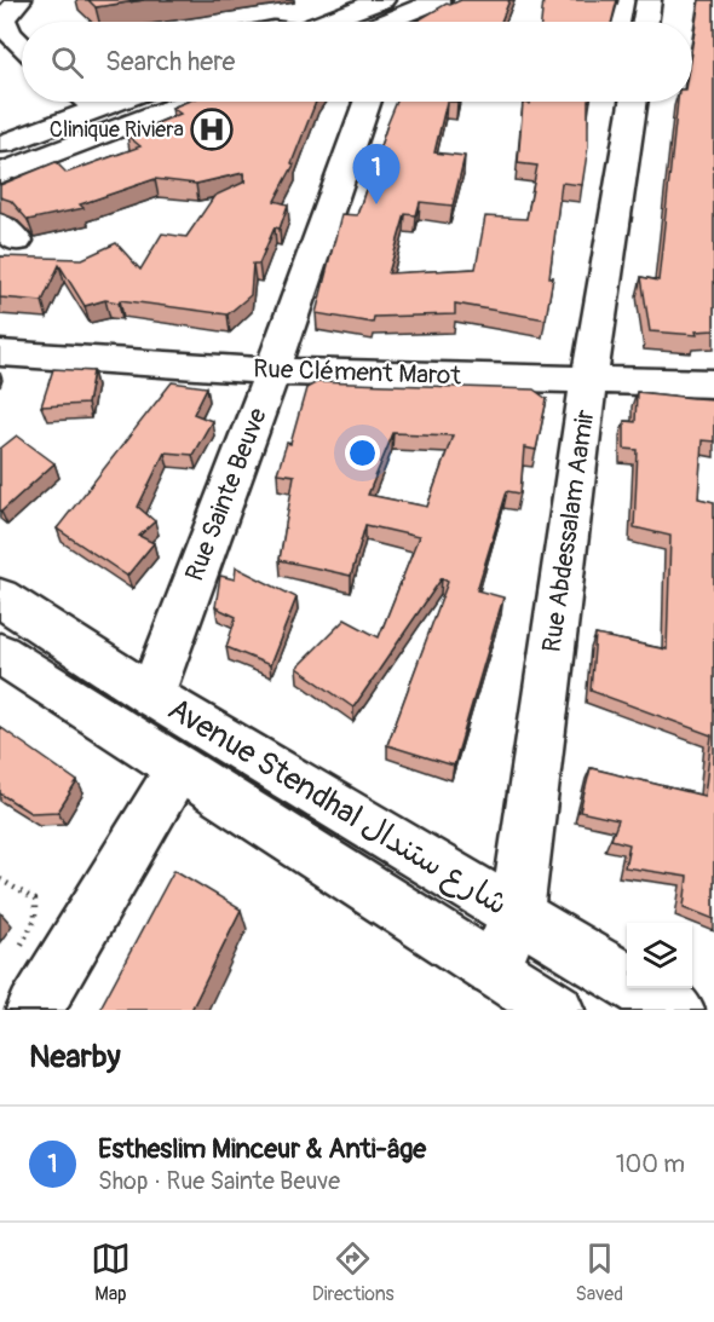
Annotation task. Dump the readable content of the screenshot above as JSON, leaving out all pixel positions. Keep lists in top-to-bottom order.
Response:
{
  "streets": {
    "street": [
      "Rue Clément Marot",
      "Rue Sainte Beuve",
      "Rue Abdessalam Aamir",
      "Avenue Stendhal شارع ستندال"
    ]
  },
  "crossings": [
    ["Rue Clément Marot", "Rue Sainte Beuve"],
    ["Rue Clément Marot", "Rue Abdessalam Aamir"],
    ["Rue Sainte Beuve", "Avenue Stendhal شارع ستندال"],
    ["Rue Abdessalam Aamir", "Avenue Stendhal شارع ستندال"]
  ],
  "places": {
    "hospital": ["Clinique Riviera"]
  },
  "page": {
    "search": "Search here",
    "pins": "1",
    "heading": "Nearby",
    "list": [
      {
        "mark": "1",
        "name": "Estheslim Minceur & Anti-âge",
        "note": "Shop · Rue Sainte Beuve",
        "value": "100 m"
      }
    ],
    "nav": ["Map", "Directions", "Saved"]
  }
}
